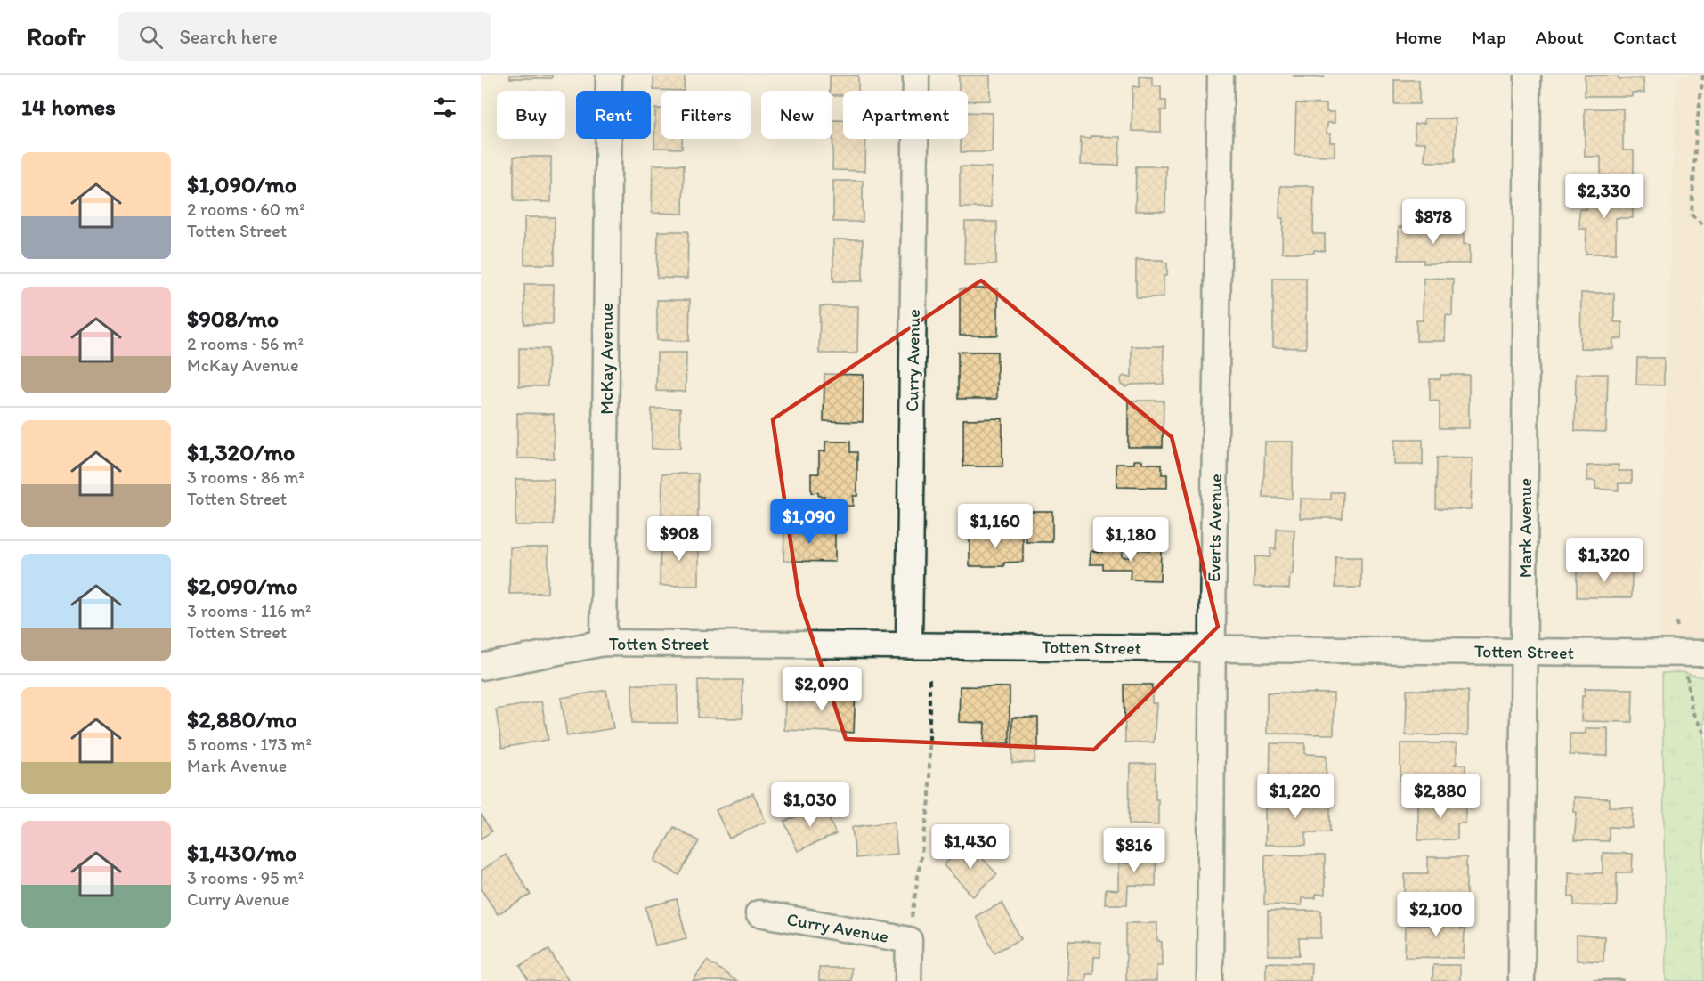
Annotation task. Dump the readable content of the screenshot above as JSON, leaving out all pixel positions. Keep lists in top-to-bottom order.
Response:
{
  "streets": {
    "street": [
      "McKay Avenue",
      "Curry Avenue",
      "Everts Avenue",
      "Mark Avenue",
      "Totten Street"
    ]
  },
  "crossings": [
    ["McKay Avenue", "Totten Street"],
    ["Curry Avenue", "Totten Street"],
    ["Everts Avenue", "Totten Street"],
    ["Mark Avenue", "Totten Street"]
  ],
  "page": {
    "header": "Roofr",
    "search": "Search here",
    "nav": [
      "Home",
      "Map",
      "About",
      "Contact"
    ],
    "heading": "14 homes",
    "chip": [
      "Buy",
      "Rent",
      "Filters",
      "New",
      "Apartment"
    ],
    "list": [
      {
        "name": "$1,090/mo",
        "note": "2 rooms · 60 m² · Totten Street"
      },
      {
        "name": "$908/mo",
        "note": "2 rooms · 56 m² · McKay Avenue"
      },
      {
        "name": "$1,320/mo",
        "note": "3 rooms · 86 m² · Totten Street"
      },
      {
        "name": "$2,090/mo",
        "note": "3 rooms · 116 m² · Totten Street"
      },
      {
        "name": "$2,880/mo",
        "note": "5 rooms · 173 m² · Mark Avenue"
      },
      {
        "name": "$1,430/mo",
        "note": "3 rooms · 95 m² · Curry Avenue"
      }
    ],
    "price": [
      "$2,330",
      "$878",
      "$1,090",
      "$1,160",
      "$908",
      "$1,180",
      "$1,320",
      "$2,090",
      "$1,220",
      "$2,880",
      "$1,030",
      "$1,430",
      "$816",
      "$2,100"
    ]
  }
}
